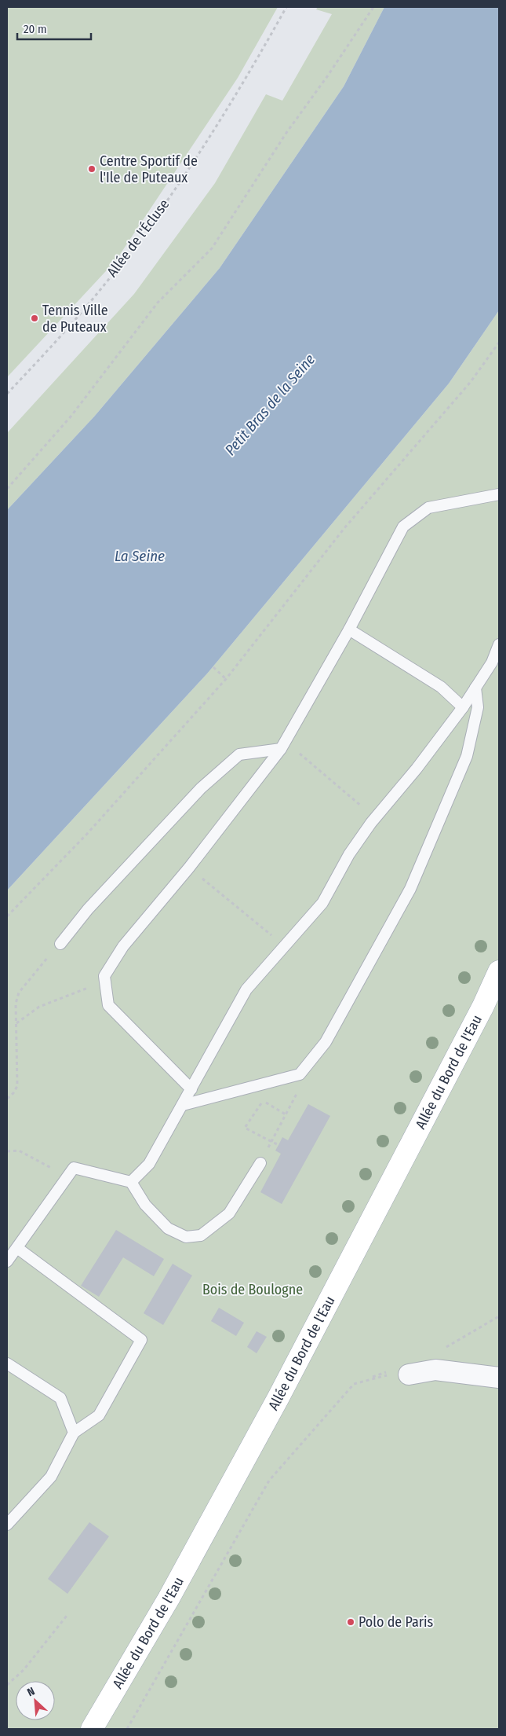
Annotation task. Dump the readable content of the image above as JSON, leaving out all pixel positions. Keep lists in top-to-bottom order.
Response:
{
  "streets": {
    "main road": ["Allée du Bord de l'Eau"],
    "path": ["Allée de l'Écluse"]
  },
  "water": ["Petit Bras de la Seine", "La Seine"],
  "parks": ["Bois de Boulogne"],
  "places": ["Centre Sportif de l'Ile de Puteaux", "Tennis Ville de Puteaux", "Polo de Paris"],
  "scale_bar": "20 m",
  "north": "top left"
}
